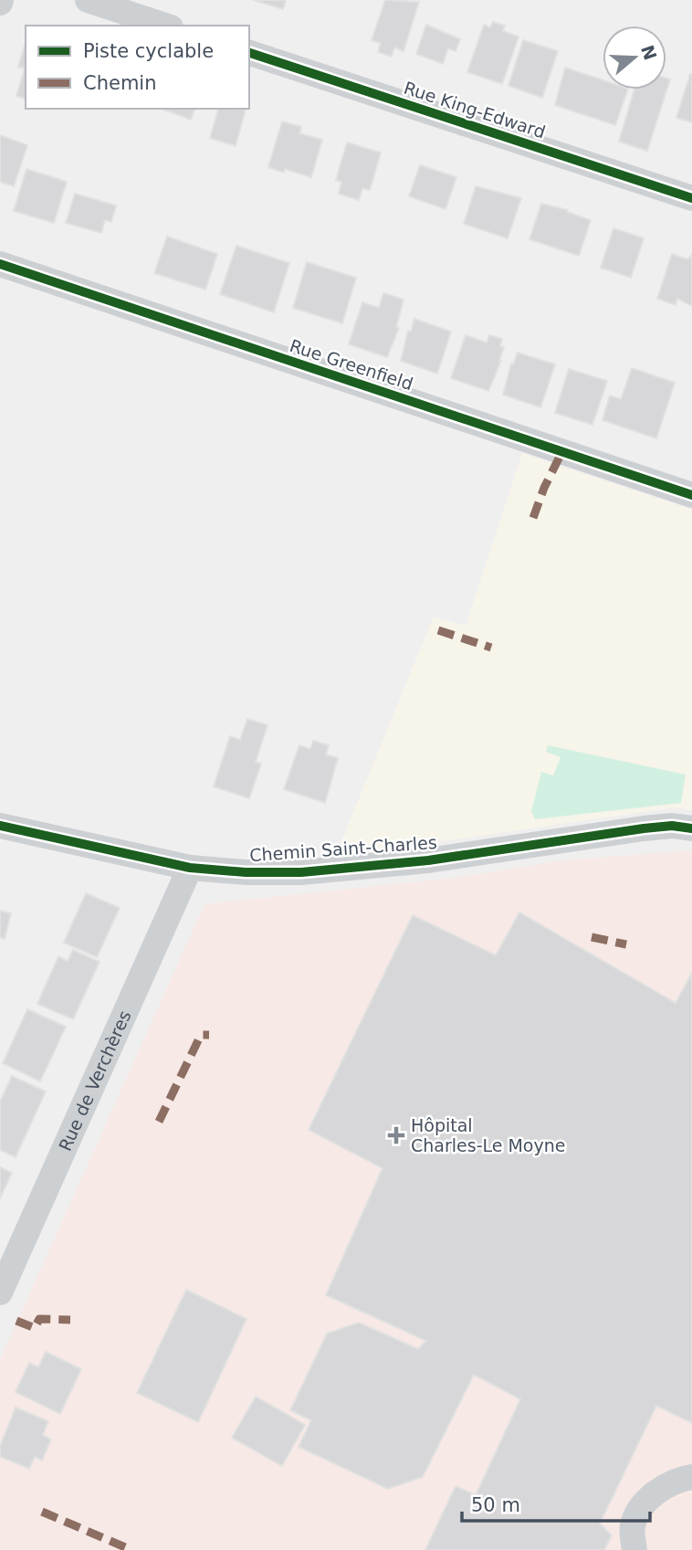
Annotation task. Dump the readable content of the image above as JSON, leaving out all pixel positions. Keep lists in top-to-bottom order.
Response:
{
  "streets": {
    "street": [
      "Rue King-Edward",
      "Rue Greenfield",
      "Chemin Saint-Charles",
      "Rue de Verchères"
    ]
  },
  "crossings": [
    ["Chemin Saint-Charles", "Rue de Verchères"]
  ],
  "places": {
    "health": ["Hôpital Charles-Le Moyne"]
  },
  "legend": ["Piste cyclable", "Chemin"],
  "scale_bar": "50 m",
  "north": "right"
}
